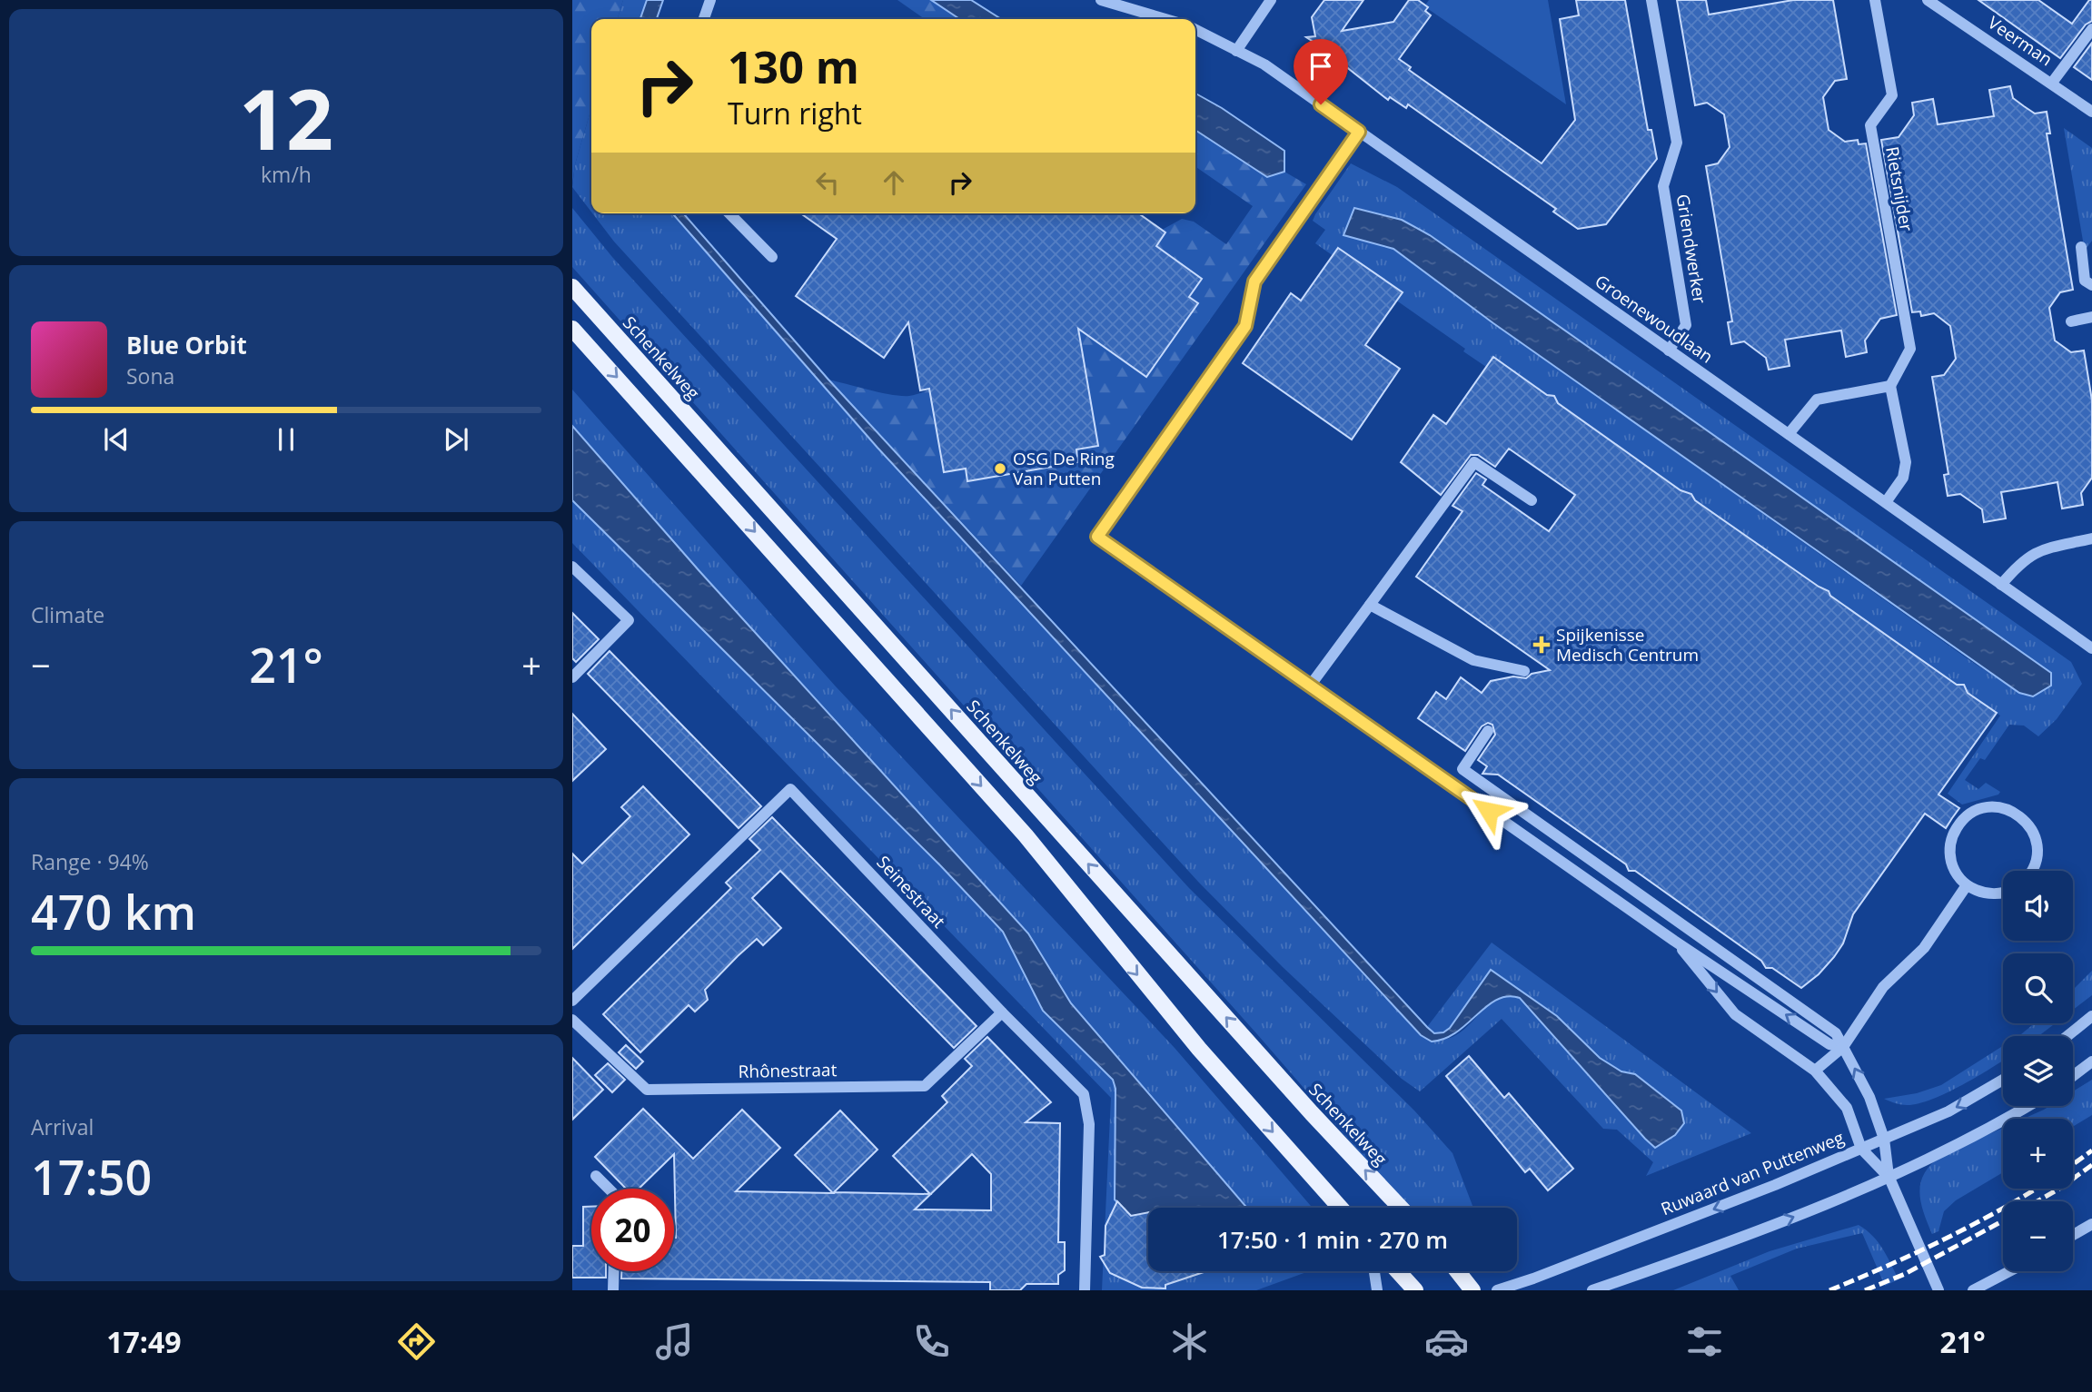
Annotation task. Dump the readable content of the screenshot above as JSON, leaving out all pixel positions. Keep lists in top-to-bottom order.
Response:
{
  "streets": {
    "main road": ["Schenkelweg"],
    "street": [
      "Veerman",
      "Rietsnijder",
      "Griendwerker",
      "Groenewoudlaan",
      "Seinestraat",
      "Rhônestraat",
      "Ruwaard van Puttenweg"
    ]
  },
  "crossings": [
    ["Griendwerker", "Groenewoudlaan"],
    ["Seinestraat", "Rhônestraat"]
  ],
  "places": {
    "other": ["OSG De Ring Van Putten"],
    "health": ["Spijkenisse Medisch Centrum"]
  },
  "page": {
    "tile": [
      ["12", "km/h"],
      "Climate",
      ["Range · 94%", "470 km"],
      ["Arrival", "17:50"]
    ],
    "turn": ["130 m", "Turn right"],
    "song": ["Blue Orbit", "Sona"],
    "heat": ["−", "21°", "+"],
    "map_buttons": ["+", "−"],
    "limit": "20",
    "trip": "17:50 · 1 min · 270 m",
    "tabs": ["17:49", "21°"]
  }
}
